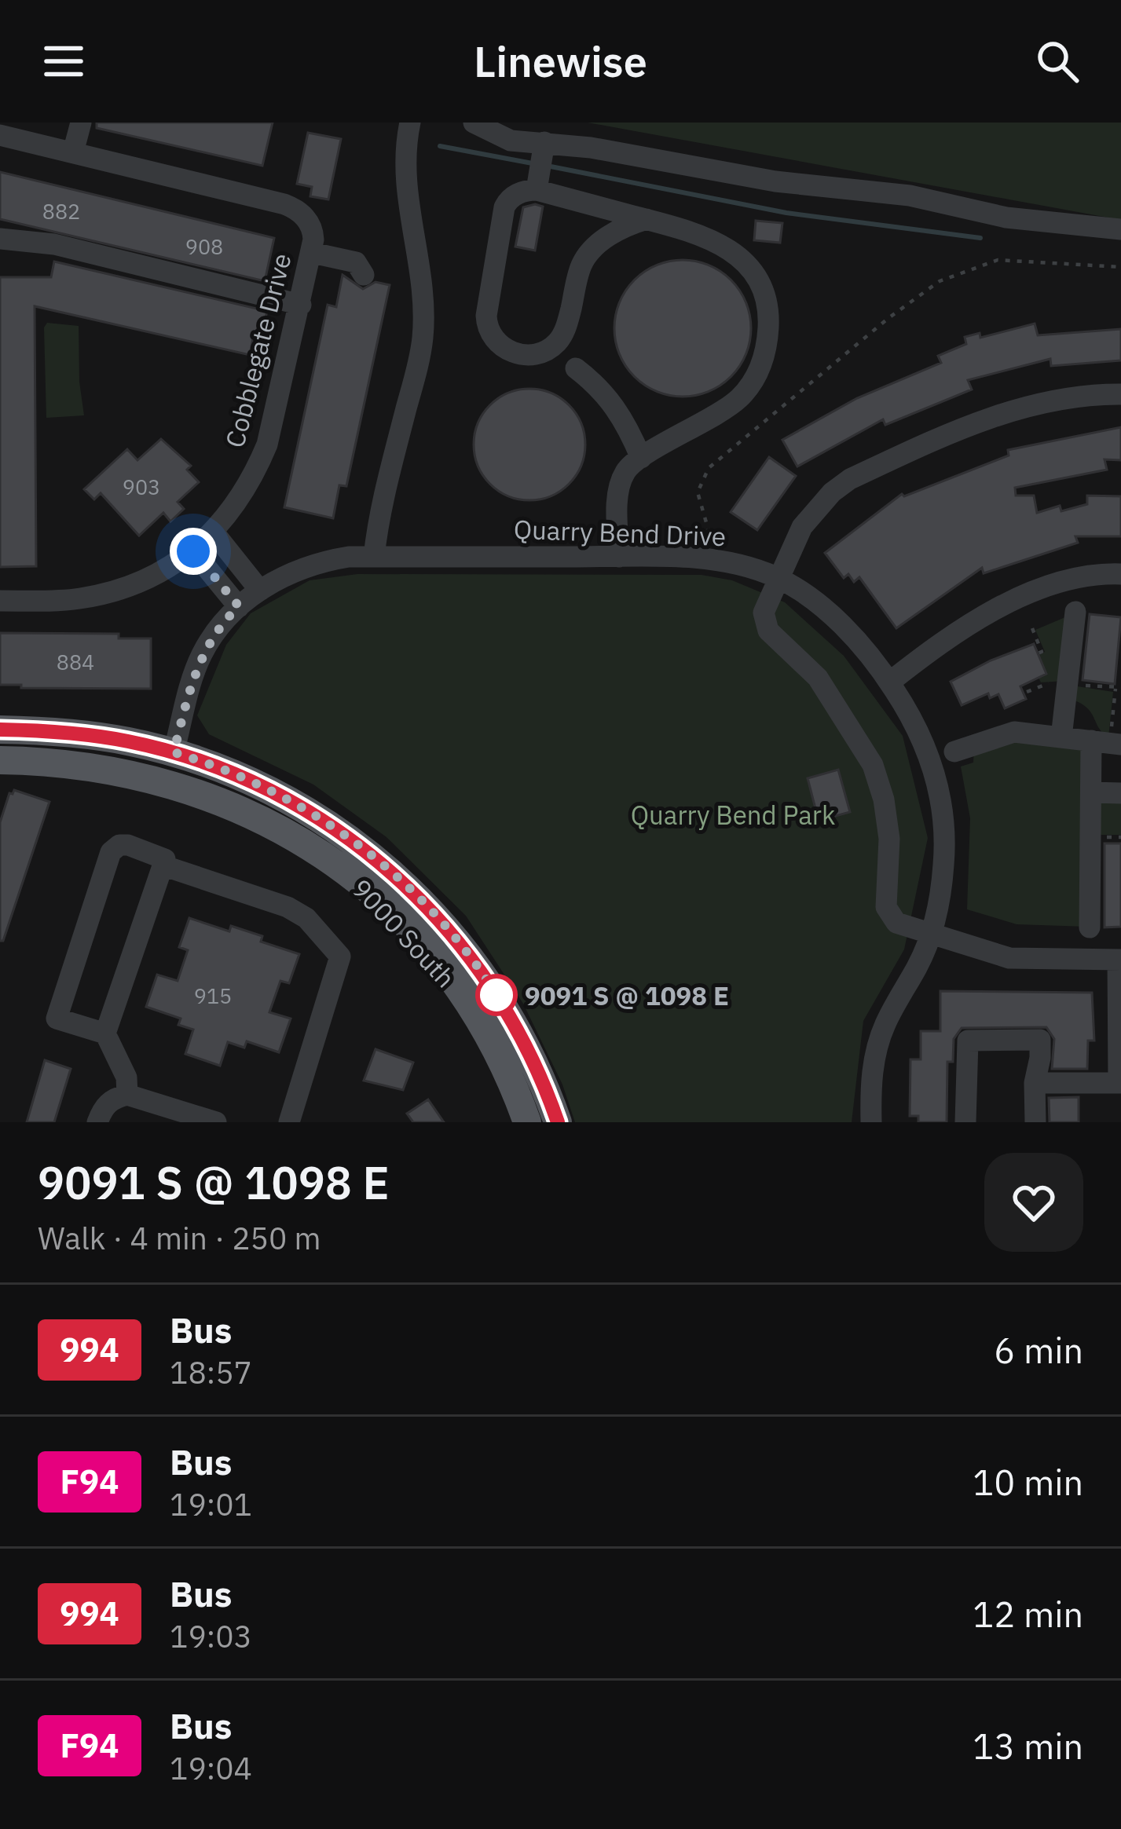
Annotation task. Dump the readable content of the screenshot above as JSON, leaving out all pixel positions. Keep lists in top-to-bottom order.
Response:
{
  "streets": {
    "main road": ["9000 South"],
    "street": ["Cobblegate Drive", "Quarry Bend Drive"]
  },
  "crossings": [
    ["Quarry Bend Drive", "9000 South"]
  ],
  "parks": ["Quarry Bend Park"],
  "places": ["9091 S @ 1098 E"],
  "lines": ["bus line 994"],
  "house_numbers": [
    "882",
    "908",
    "903",
    "884",
    "915"
  ],
  "page": {
    "header": "Linewise",
    "heading": ["9091 S @ 1098 E", "Walk · 4 min · 250 m"],
    "list": [
      {
        "mark": "994",
        "name": "Bus",
        "note": "18:57",
        "value": "6 min"
      },
      {
        "mark": "F94",
        "name": "Bus",
        "note": "19:01",
        "value": "10 min"
      },
      {
        "mark": "994",
        "name": "Bus",
        "note": "19:03",
        "value": "12 min"
      },
      {
        "mark": "F94",
        "name": "Bus",
        "note": "19:04",
        "value": "13 min"
      }
    ]
  }
}
